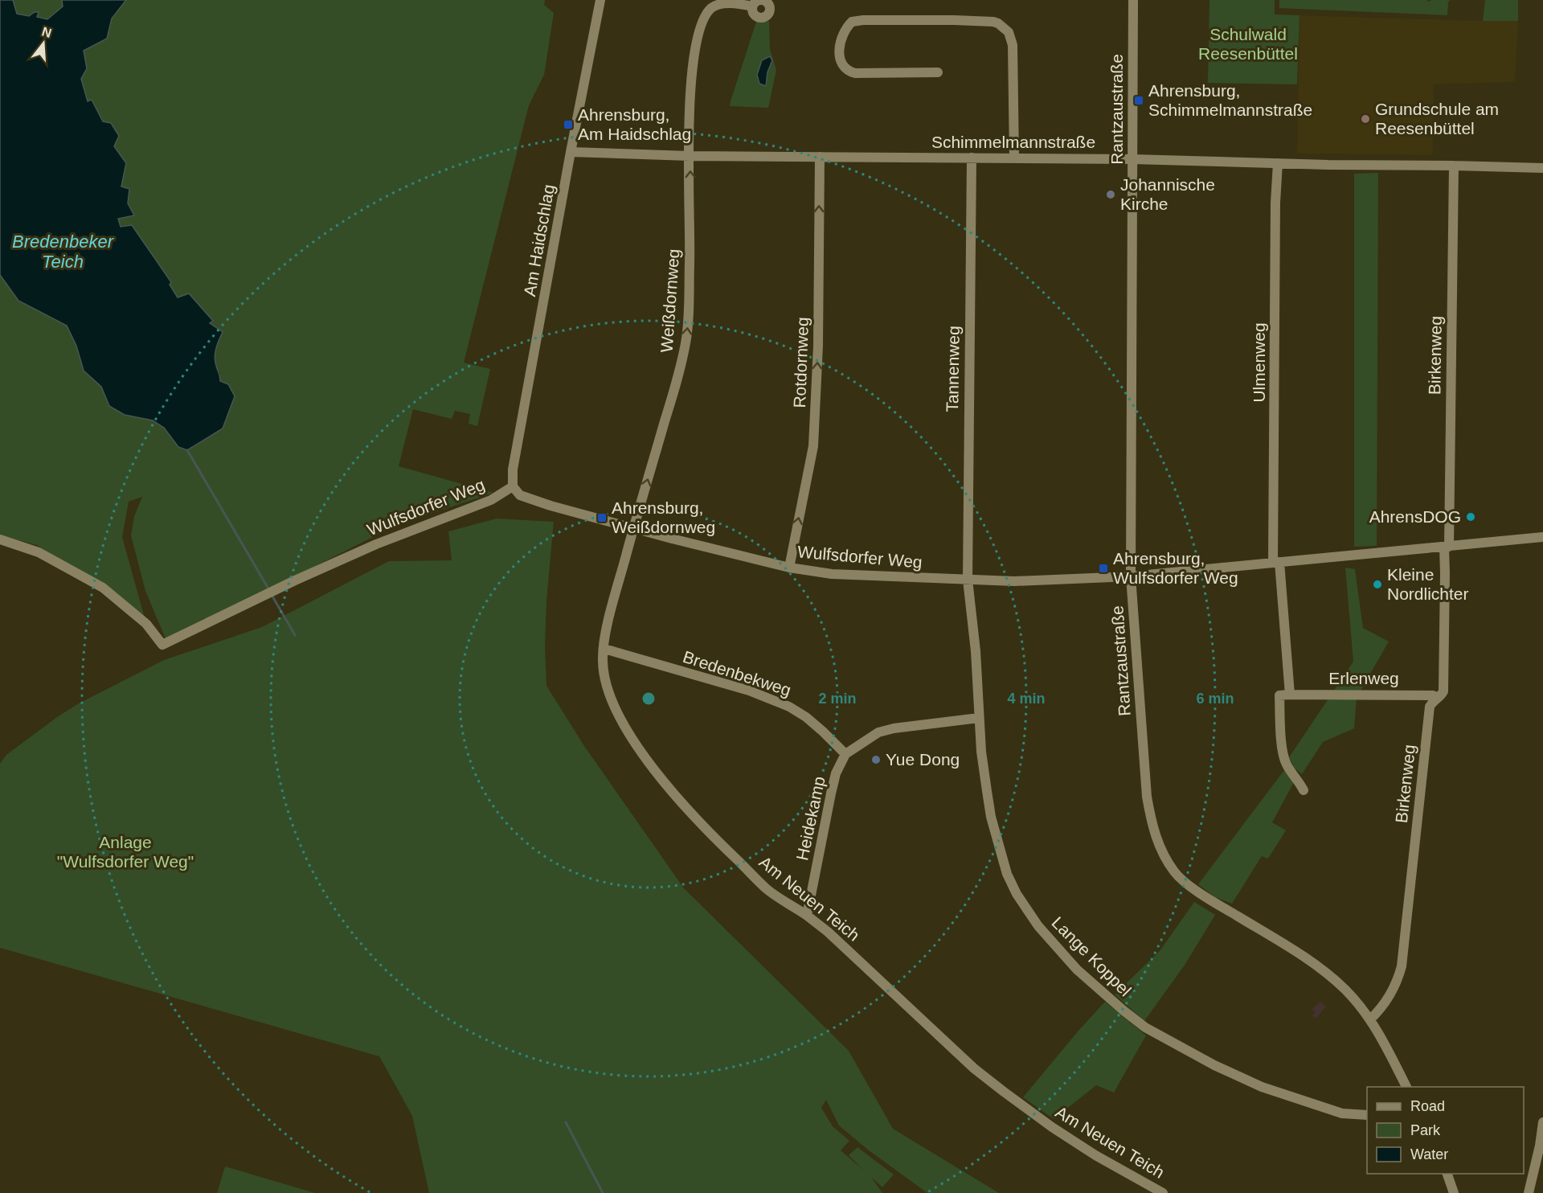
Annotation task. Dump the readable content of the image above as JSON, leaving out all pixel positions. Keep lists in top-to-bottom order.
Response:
{
  "streets": {
    "street": [
      "Rantzaustraße",
      "Schimmelmannstraße",
      "Am Haidschlag",
      "Weißdornweg",
      "Birkenweg",
      "Rotdornweg",
      "Ulmenweg",
      "Tannenweg",
      "Wulfsdorfer Weg",
      "Bredenbekweg",
      "Erlenweg",
      "Heidekamp",
      "Am Neuen Teich",
      "Lange Koppel"
    ]
  },
  "crossings": [
    ["Rantzaustraße", "Schimmelmannstraße"],
    ["Rantzaustraße", "Birkenweg"],
    ["Rantzaustraße", "Wulfsdorfer Weg"],
    ["Schimmelmannstraße", "Am Haidschlag"],
    ["Schimmelmannstraße", "Weißdornweg"],
    ["Schimmelmannstraße", "Birkenweg"],
    ["Schimmelmannstraße", "Rotdornweg"],
    ["Schimmelmannstraße", "Ulmenweg"],
    ["Schimmelmannstraße", "Tannenweg"],
    ["Am Haidschlag", "Wulfsdorfer Weg"],
    ["Weißdornweg", "Wulfsdorfer Weg"],
    ["Weißdornweg", "Am Neuen Teich"],
    ["Birkenweg", "Wulfsdorfer Weg"],
    ["Birkenweg", "Erlenweg"],
    ["Rotdornweg", "Wulfsdorfer Weg"],
    ["Ulmenweg", "Wulfsdorfer Weg"],
    ["Ulmenweg", "Erlenweg"],
    ["Tannenweg", "Wulfsdorfer Weg"],
    ["Tannenweg", "Lange Koppel"],
    ["Wulfsdorfer Weg", "Am Neuen Teich"],
    ["Wulfsdorfer Weg", "Lange Koppel"],
    ["Bredenbekweg", "Heidekamp"],
    ["Bredenbekweg", "Am Neuen Teich"],
    ["Heidekamp", "Am Neuen Teich"]
  ],
  "one_way": ["Weißdornweg", "Rotdornweg"],
  "water": ["Bredenbeker Teich"],
  "parks": ["Schulwald Reesenbüttel", "Anlage \"Wulfsdorfer Weg\""],
  "places": {
    "transit": [
      "Ahrensburg, Schimmelmannstraße",
      "Ahrensburg, Am Haidschlag",
      "Ahrensburg, Weißdornweg",
      "Ahrensburg, Wulfsdorfer Weg"
    ],
    "other": [
      "Grundschule am Reesenbüttel",
      "Johannische Kirche",
      "AhrensDOG",
      "Kleine Nordlichter",
      "Yue Dong"
    ]
  },
  "legend": ["Road", "Park", "Water"],
  "north": "top",
  "rings": ["2 min", "4 min", "6 min"]
}
